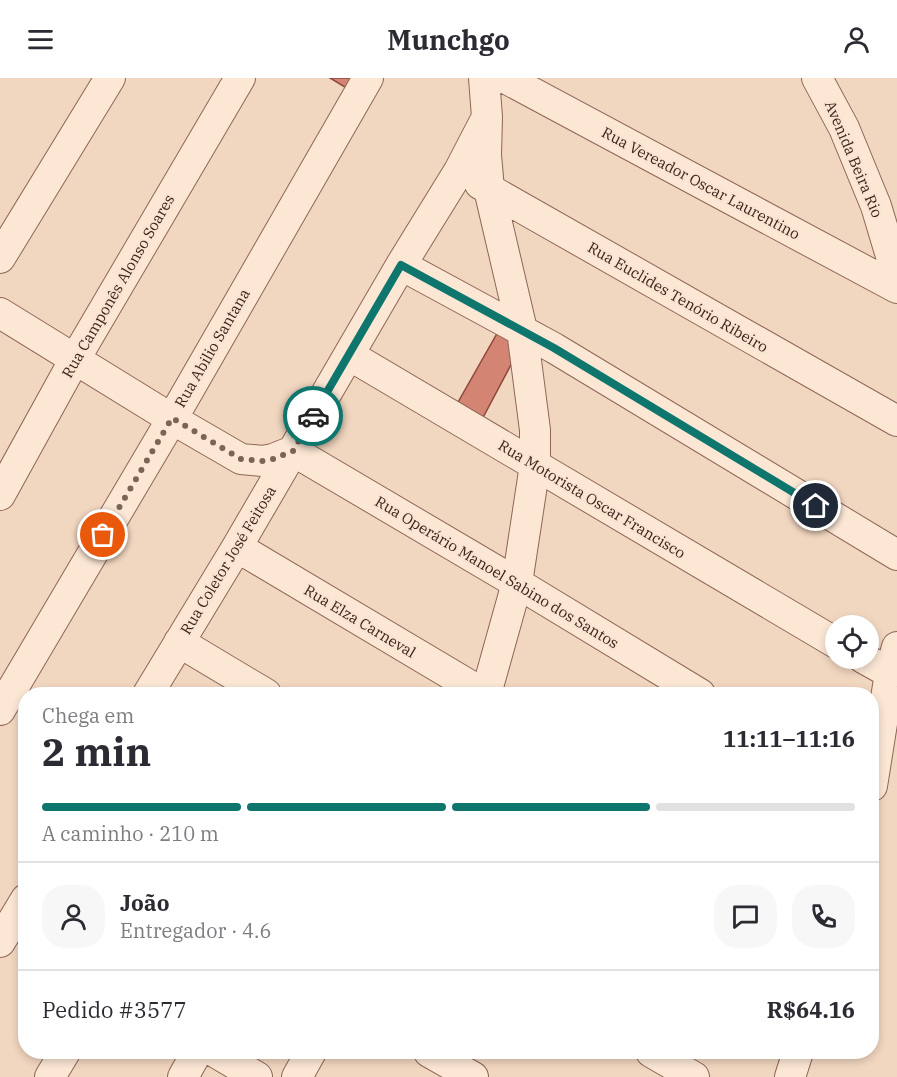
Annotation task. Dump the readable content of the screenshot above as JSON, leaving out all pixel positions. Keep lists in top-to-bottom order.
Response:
{
  "streets": {
    "street": [
      "Avenida Beira Rio",
      "Rua Vereador Oscar Laurentino",
      "Rua Camponês Alonso Soares",
      "Rua Euclides Tenório Ribeiro",
      "Rua Abilio Santana",
      "Rua Motorista Oscar Francisco",
      "Rua Coletor José Feitosa",
      "Rua Operário Manoel Sabino dos Santos",
      "Rua Elza Carneval"
    ]
  },
  "crossings": [
    ["Rua Euclides Tenório Ribeiro", "Rua Coletor José Feitosa"],
    ["Rua Motorista Oscar Francisco", "Rua Coletor José Feitosa"],
    ["Rua Coletor José Feitosa", "Rua Operário Manoel Sabino dos Santos"],
    ["Rua Coletor José Feitosa", "Rua Elza Carneval"]
  ],
  "page": {
    "header": "Munchgo",
    "heading": ["2 min", "Chega em", "11:11–11:16"],
    "panel": [
      "João",
      "Entregador · 4.6",
      "Pedido #3577",
      "R$64.16"
    ],
    "bar": "A caminho · 210 m"
  }
}
